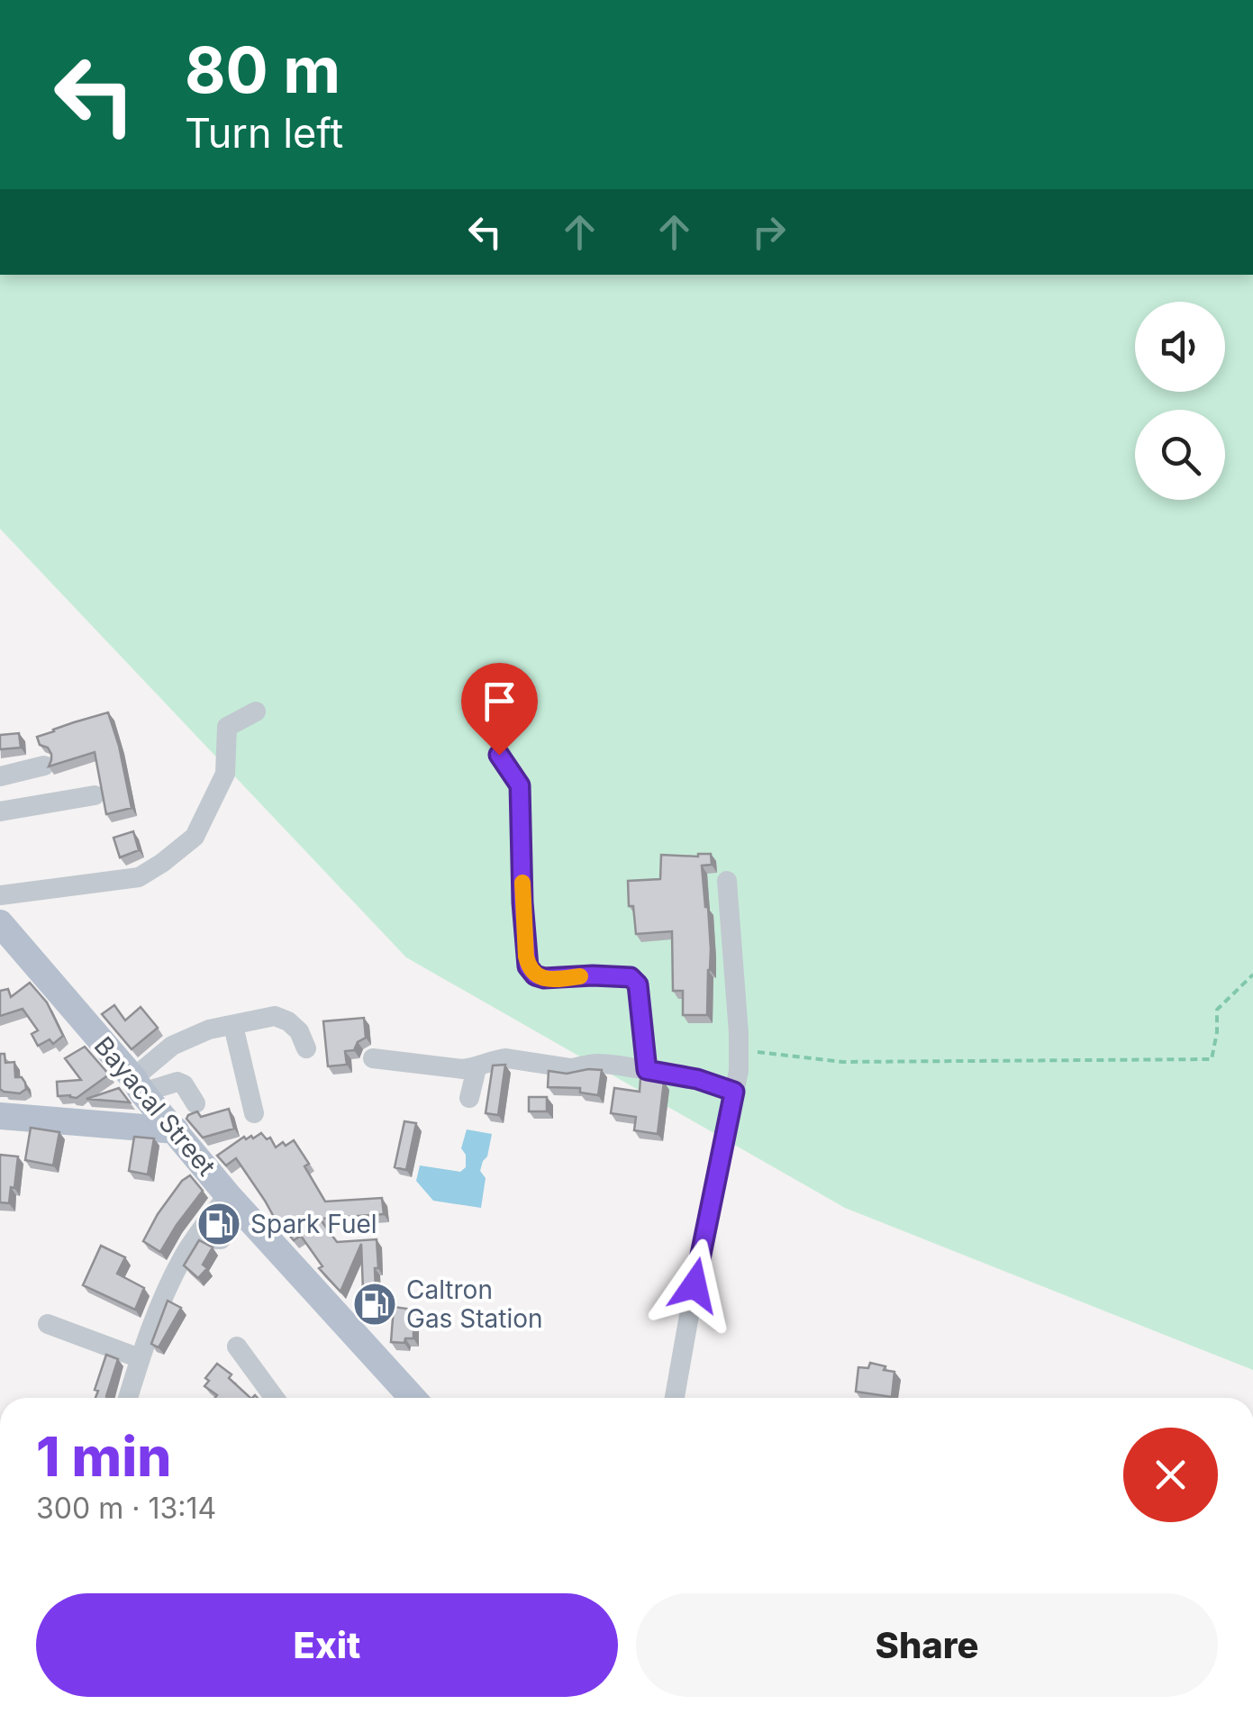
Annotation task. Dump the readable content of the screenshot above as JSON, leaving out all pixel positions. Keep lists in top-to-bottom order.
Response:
{
  "streets": {
    "main road": ["Bayacal Street"]
  },
  "places": {
    "fuel station": ["Spark Fuel", "Caltron Gas Station"]
  },
  "page": {
    "turn": ["80 m", "Turn left"],
    "heading": ["1 min", "300 m · 13:14"],
    "buttons": ["Exit", "Share"]
  }
}
